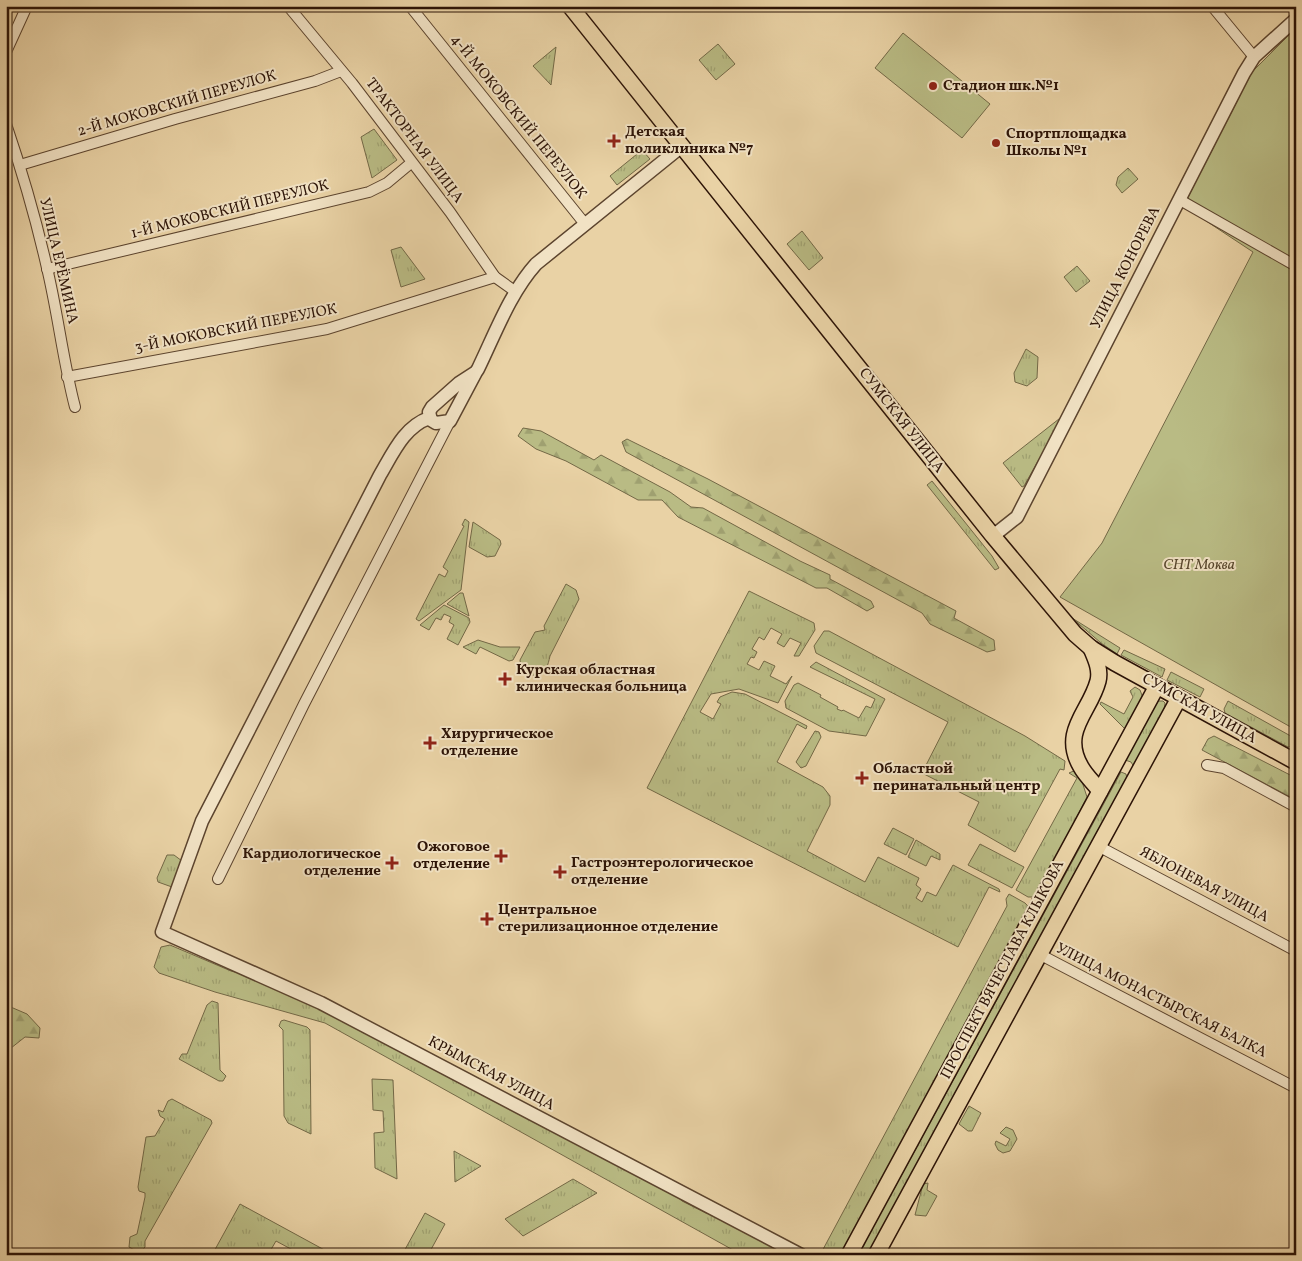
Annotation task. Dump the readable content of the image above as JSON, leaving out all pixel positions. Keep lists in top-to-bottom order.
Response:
{
  "streets": {
    "main road": ["СУМСКАЯ УЛИЦА", "ПРОСПЕКТ ВЯЧЕСЛАВА КЛЫКОВА"],
    "street": [
      "2-Й МОКОВСКИЙ ПЕРЕУЛОК",
      "4-Й МОКОВСКИЙ ПЕРЕУЛОК",
      "ТРАКТОРНАЯ УЛИЦА",
      "1-Й МОКОВСКИЙ ПЕРЕУЛОК",
      "УЛИЦА ЕРЁМИНА",
      "УЛИЦА КОНОРЕВА",
      "3-Й МОКОВСКИЙ ПЕРЕУЛОК",
      "ЯБЛОНЕВАЯ УЛИЦА",
      "УЛИЦА МОНАСТЫРСКАЯ БАЛКА",
      "КРЫМСКАЯ УЛИЦА"
    ]
  },
  "crossings": [
    ["2-Й МОКОВСКИЙ ПЕРЕУЛОК", "ТРАКТОРНАЯ УЛИЦА"],
    ["2-Й МОКОВСКИЙ ПЕРЕУЛОК", "УЛИЦА ЕРЁМИНА"],
    ["ТРАКТОРНАЯ УЛИЦА", "1-Й МОКОВСКИЙ ПЕРЕУЛОК"],
    ["ТРАКТОРНАЯ УЛИЦА", "3-Й МОКОВСКИЙ ПЕРЕУЛОК"],
    ["1-Й МОКОВСКИЙ ПЕРЕУЛОК", "УЛИЦА ЕРЁМИНА"],
    ["УЛИЦА ЕРЁМИНА", "3-Й МОКОВСКИЙ ПЕРЕУЛОК"],
    ["УЛИЦА КОНОРЕВА", "СУМСКАЯ УЛИЦА"],
    ["СУМСКАЯ УЛИЦА", "ПРОСПЕКТ ВЯЧЕСЛАВА КЛЫКОВА"],
    ["ЯБЛОНЕВАЯ УЛИЦА", "ПРОСПЕКТ ВЯЧЕСЛАВА КЛЫКОВА"],
    ["ПРОСПЕКТ ВЯЧЕСЛАВА КЛЫКОВА", "УЛИЦА МОНАСТЫРСКАЯ БАЛКА"]
  ],
  "parks": ["СНТ Моква"],
  "places": {
    "other": ["Стадион шк.№1", "Спортплощадка Школы №1"],
    "health": [
      "Детская поликлиника №7",
      "Курская областная клиническая больница",
      "Хирургическое отделение",
      "Областной перинатальный центр",
      "Ожоговое отделение",
      "Кардиологическое отделение",
      "Гастроэнтерологическое отделение",
      "Центральное стерилизационное отделение"
    ]
  }
}
